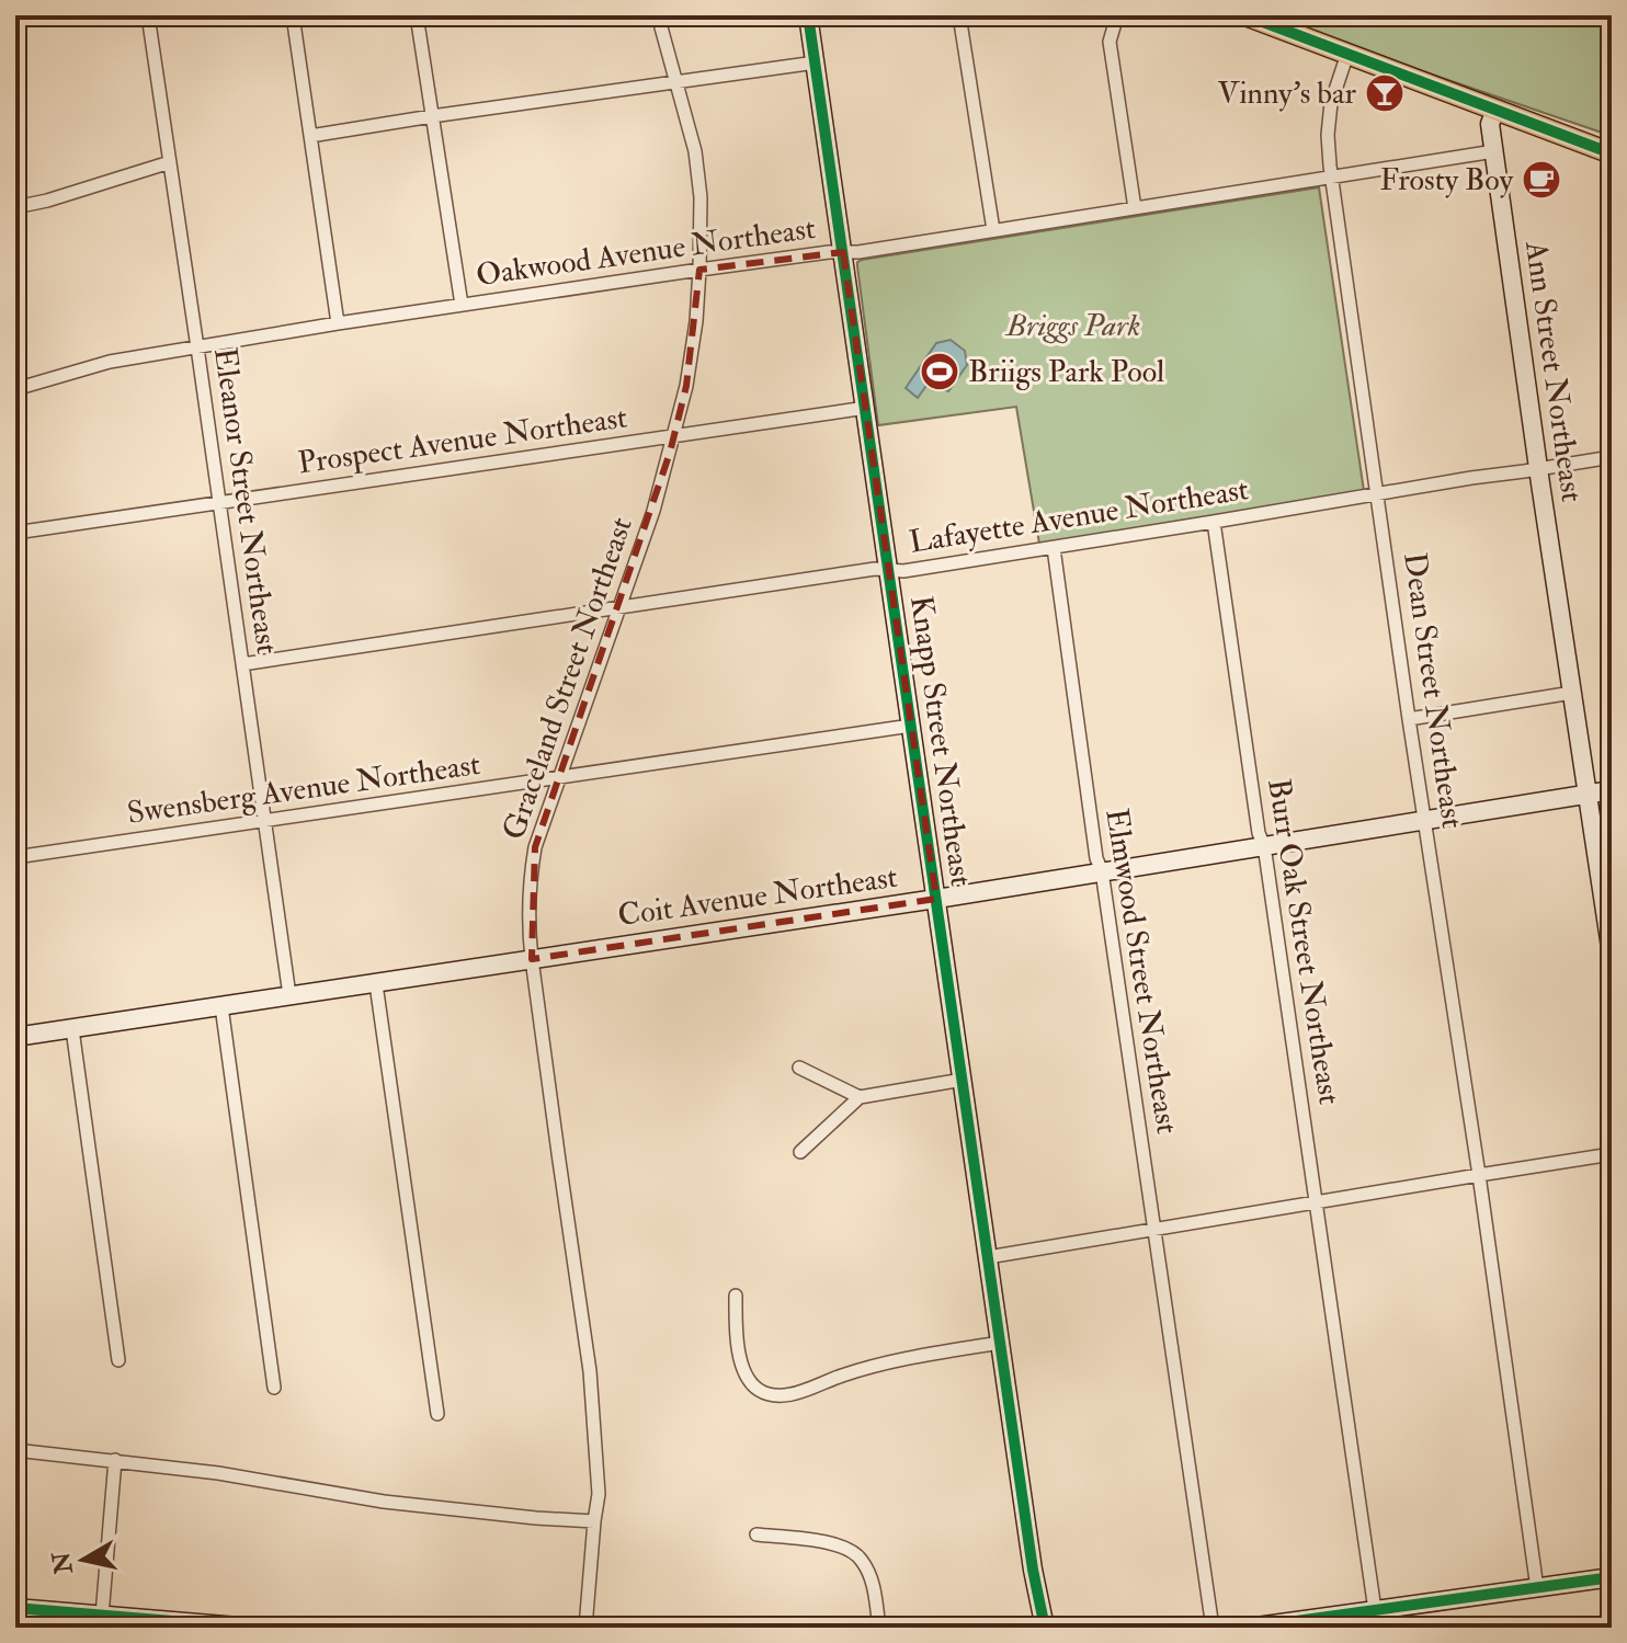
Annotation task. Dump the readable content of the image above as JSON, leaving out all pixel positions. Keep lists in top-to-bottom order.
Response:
{
  "streets": {
    "street": [
      "Oakwood Avenue Northeast",
      "Ann Street Northeast",
      "Prospect Avenue Northeast",
      "Eleanor Street Northeast",
      "Lafayette Avenue Northeast",
      "Graceland Street Northeast",
      "Dean Street Northeast",
      "Knapp Street Northeast",
      "Swensberg Avenue Northeast",
      "Coit Avenue Northeast",
      "Burr Oak Street Northeast",
      "Elmwood Street Northeast"
    ]
  },
  "crossings": [
    ["Oakwood Avenue Northeast", "Ann Street Northeast"],
    ["Oakwood Avenue Northeast", "Eleanor Street Northeast"],
    ["Oakwood Avenue Northeast", "Graceland Street Northeast"],
    ["Oakwood Avenue Northeast", "Dean Street Northeast"],
    ["Oakwood Avenue Northeast", "Knapp Street Northeast"],
    ["Ann Street Northeast", "Lafayette Avenue Northeast"],
    ["Ann Street Northeast", "Coit Avenue Northeast"],
    ["Prospect Avenue Northeast", "Eleanor Street Northeast"],
    ["Prospect Avenue Northeast", "Graceland Street Northeast"],
    ["Prospect Avenue Northeast", "Knapp Street Northeast"],
    ["Eleanor Street Northeast", "Lafayette Avenue Northeast"],
    ["Eleanor Street Northeast", "Swensberg Avenue Northeast"],
    ["Eleanor Street Northeast", "Coit Avenue Northeast"],
    ["Lafayette Avenue Northeast", "Graceland Street Northeast"],
    ["Lafayette Avenue Northeast", "Dean Street Northeast"],
    ["Lafayette Avenue Northeast", "Knapp Street Northeast"],
    ["Lafayette Avenue Northeast", "Burr Oak Street Northeast"],
    ["Lafayette Avenue Northeast", "Elmwood Street Northeast"],
    ["Graceland Street Northeast", "Swensberg Avenue Northeast"],
    ["Graceland Street Northeast", "Coit Avenue Northeast"],
    ["Dean Street Northeast", "Coit Avenue Northeast"],
    ["Knapp Street Northeast", "Swensberg Avenue Northeast"],
    ["Knapp Street Northeast", "Coit Avenue Northeast"],
    ["Coit Avenue Northeast", "Burr Oak Street Northeast"],
    ["Coit Avenue Northeast", "Elmwood Street Northeast"]
  ],
  "parks": ["Briggs Park"],
  "places": {
    "bar": ["Vinny's bar"],
    "cafe": ["Frosty Boy"],
    "sports": ["Briigs Park Pool"]
  },
  "north": "left"
}
